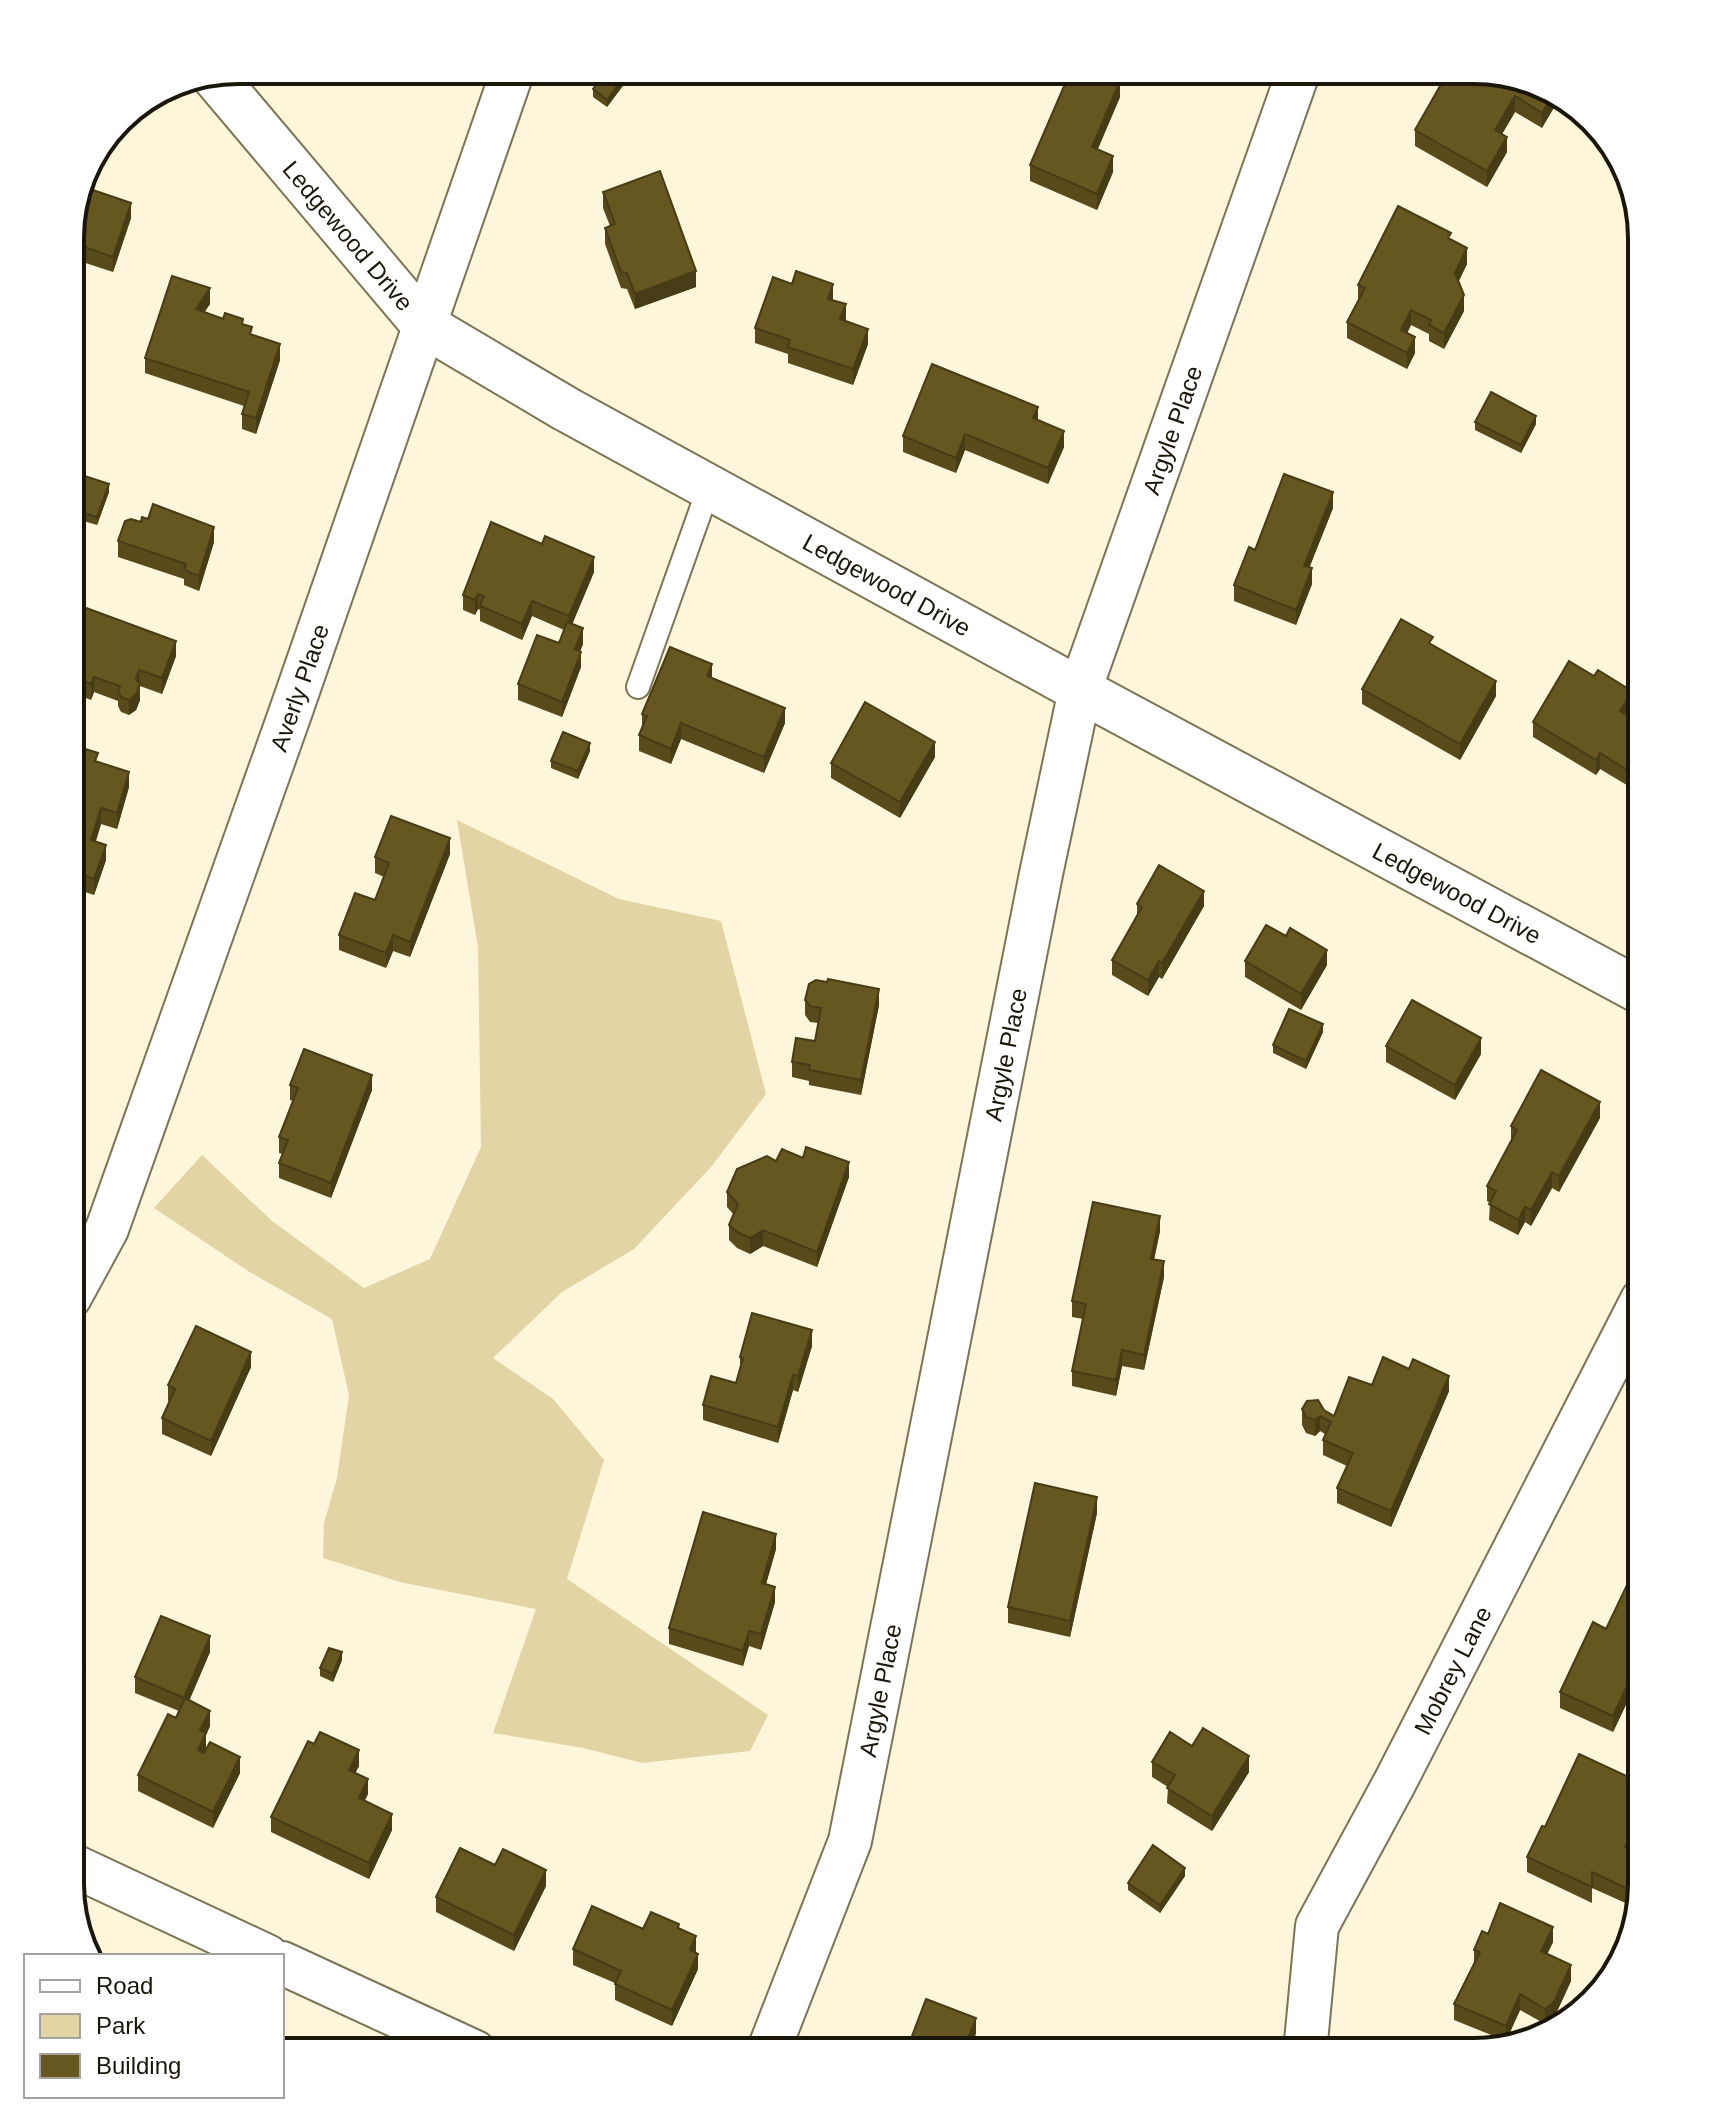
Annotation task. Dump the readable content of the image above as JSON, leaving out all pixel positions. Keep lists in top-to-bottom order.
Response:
{
  "streets": {
    "street": [
      "Ledgewood Drive",
      "Argyle Place",
      "Averly Place",
      "Mobrey Lane"
    ]
  },
  "crossings": [
    ["Ledgewood Drive", "Argyle Place"],
    ["Ledgewood Drive", "Averly Place"]
  ],
  "legend": ["Road", "Park", "Building"]
}
